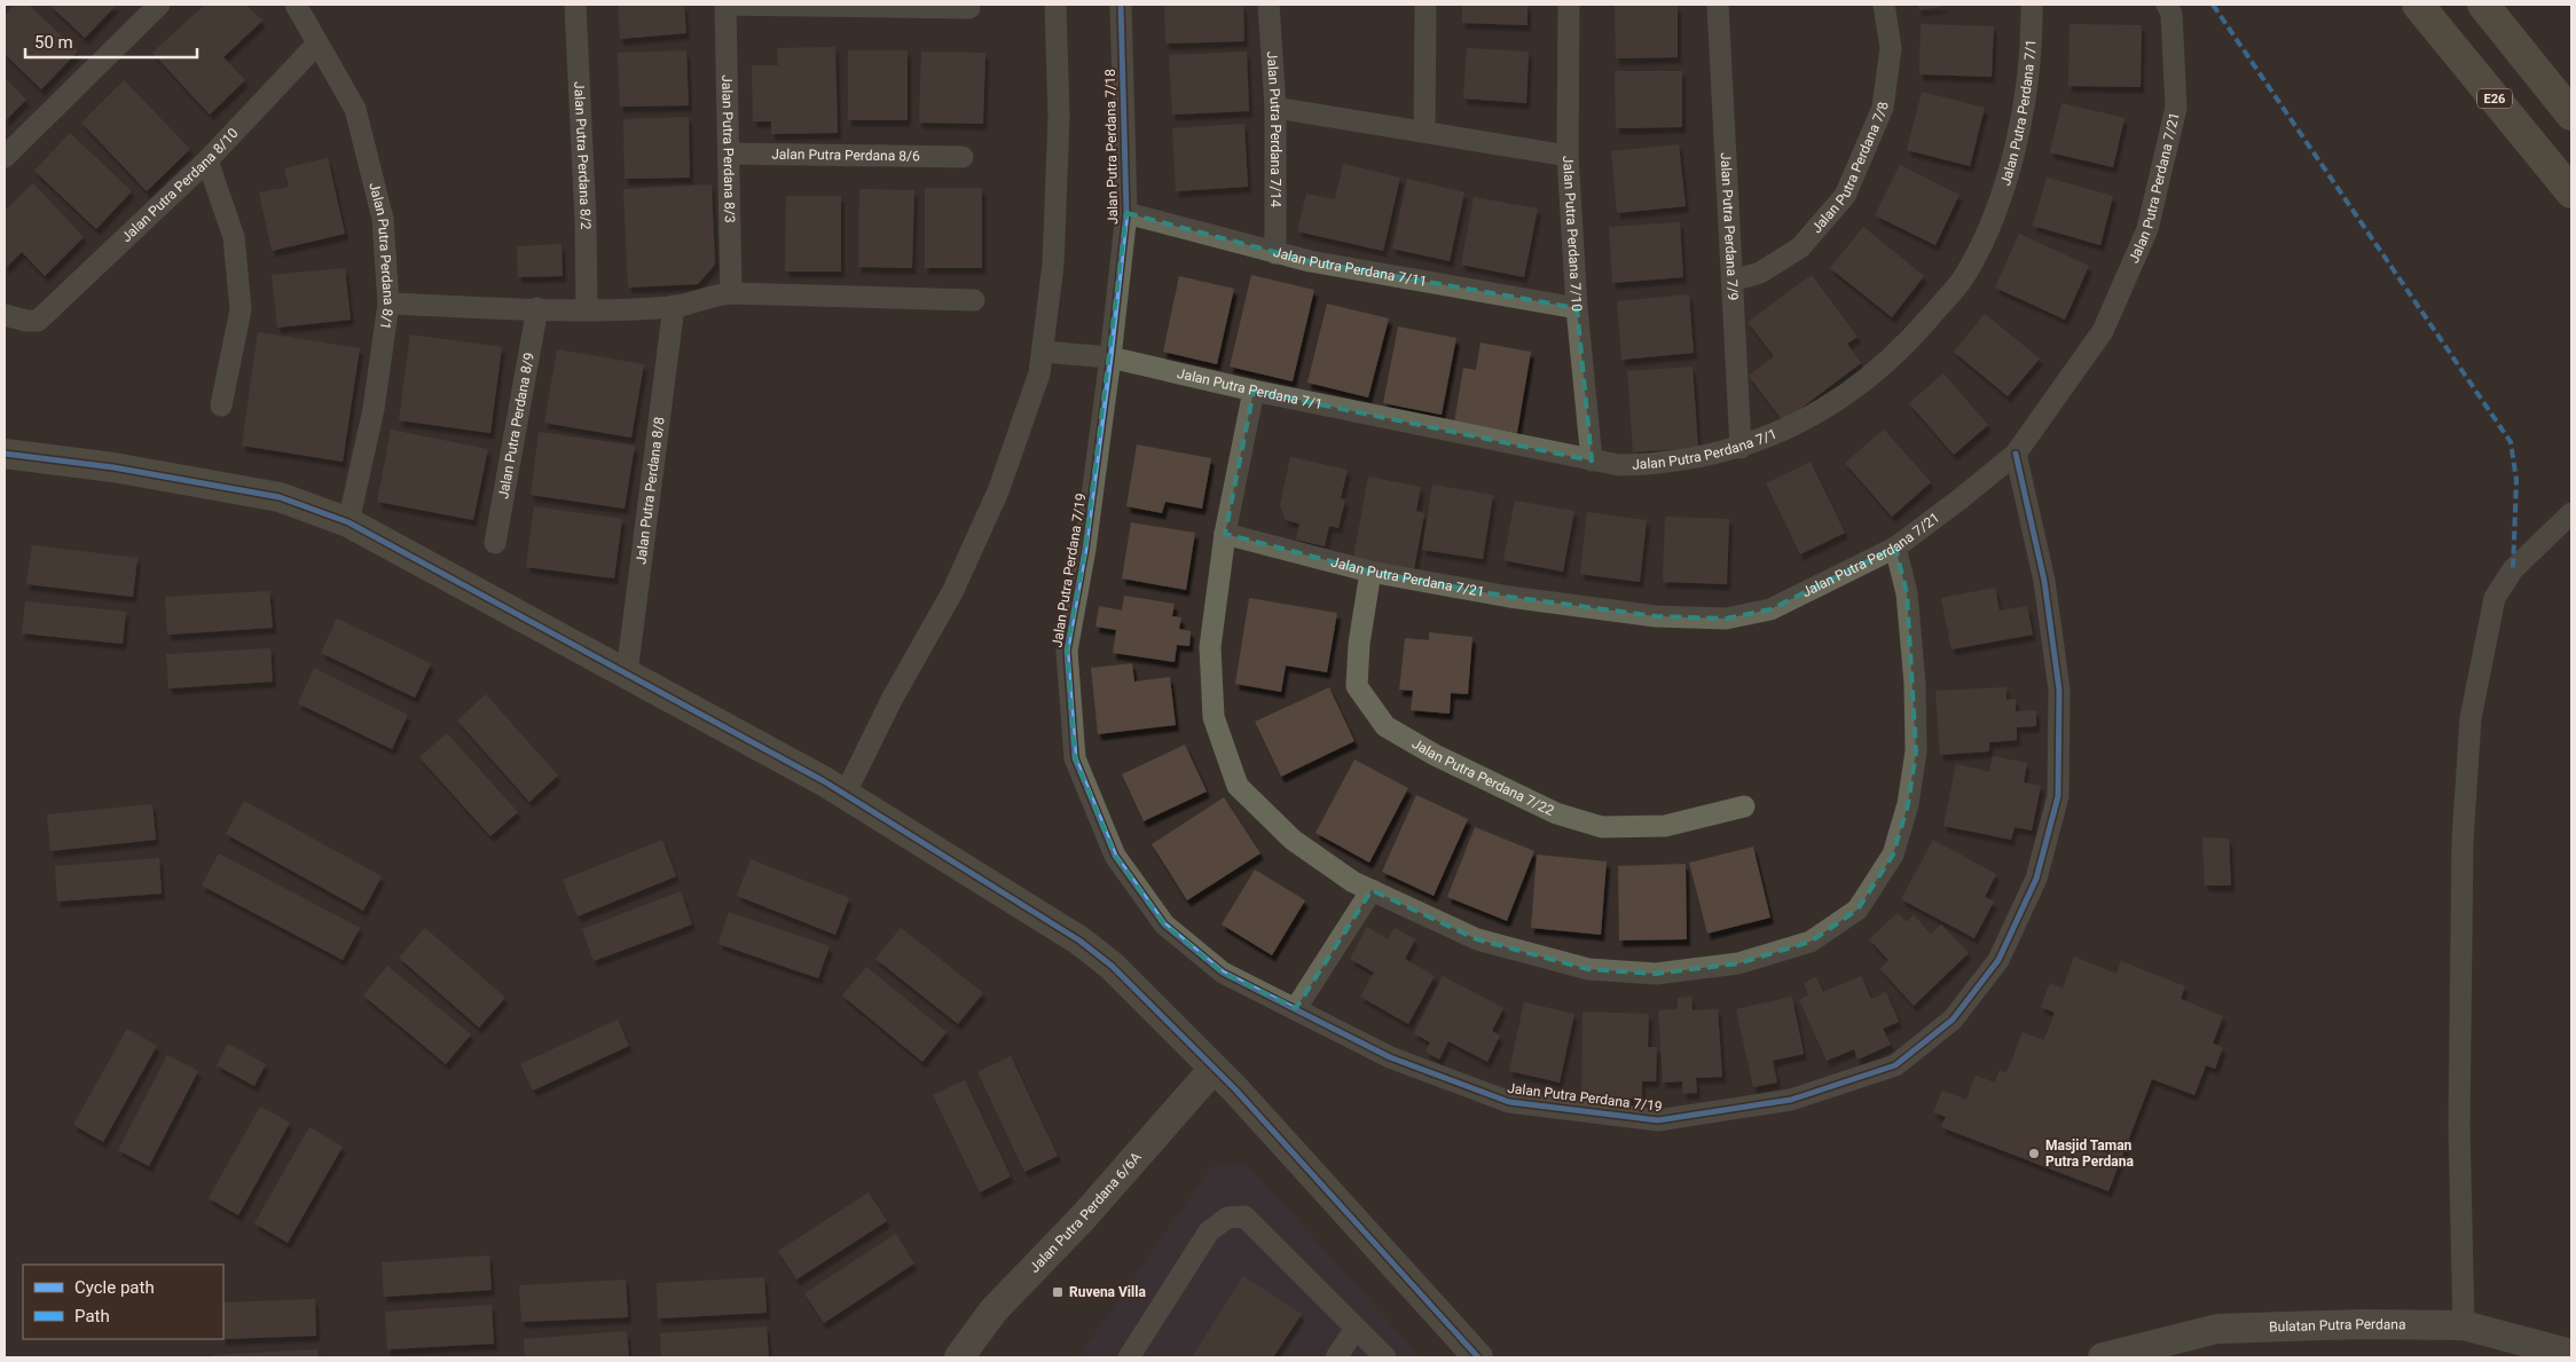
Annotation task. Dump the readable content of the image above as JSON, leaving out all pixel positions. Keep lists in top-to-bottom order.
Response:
{
  "streets": {
    "highway": ["E26"],
    "street": [
      "Jalan Putra Perdana 7/1",
      "Jalan Putra Perdana 7/14",
      "Jalan Putra Perdana 7/18",
      "Jalan Putra Perdana 8/3",
      "Jalan Putra Perdana 8/6",
      "Jalan Putra Perdana 8/2",
      "Jalan Putra Perdana 7/8",
      "Jalan Putra Perdana 8/10",
      "Jalan Putra Perdana 7/21",
      "Jalan Putra Perdana 7/9",
      "Jalan Putra Perdana 7/10",
      "Jalan Putra Perdana 8/1",
      "Jalan Putra Perdana 7/11",
      "Jalan Putra Perdana 8/9",
      "Jalan Putra Perdana 8/8",
      "Jalan Putra Perdana 7/19",
      "Jalan Putra Perdana 7/22",
      "Jalan Putra Perdana 6/6A",
      "Bulatan Putra Perdana"
    ]
  },
  "crossings": [
    ["Jalan Putra Perdana 7/1", "Jalan Putra Perdana 7/18"],
    ["Jalan Putra Perdana 7/1", "Jalan Putra Perdana 7/9"],
    ["Jalan Putra Perdana 7/1", "Jalan Putra Perdana 7/10"],
    ["Jalan Putra Perdana 7/1", "Jalan Putra Perdana 7/19"],
    ["Jalan Putra Perdana 7/14", "Jalan Putra Perdana 7/11"],
    ["Jalan Putra Perdana 7/18", "Jalan Putra Perdana 7/11"],
    ["Jalan Putra Perdana 7/18", "Jalan Putra Perdana 7/19"],
    ["Jalan Putra Perdana 8/3", "Jalan Putra Perdana 8/6"],
    ["Jalan Putra Perdana 7/8", "Jalan Putra Perdana 7/9"],
    ["Jalan Putra Perdana 8/10", "Jalan Putra Perdana 8/1"],
    ["Jalan Putra Perdana 7/21", "Jalan Putra Perdana 7/19"],
    ["Jalan Putra Perdana 7/21", "Jalan Putra Perdana 7/22"],
    ["Jalan Putra Perdana 7/10", "Jalan Putra Perdana 7/11"]
  ],
  "places": {
    "other": ["Masjid Taman Putra Perdana"],
    "transit": ["Ruvena Villa"]
  },
  "legend": ["Cycle path", "Path"],
  "scale_bar": "50 m"
}
